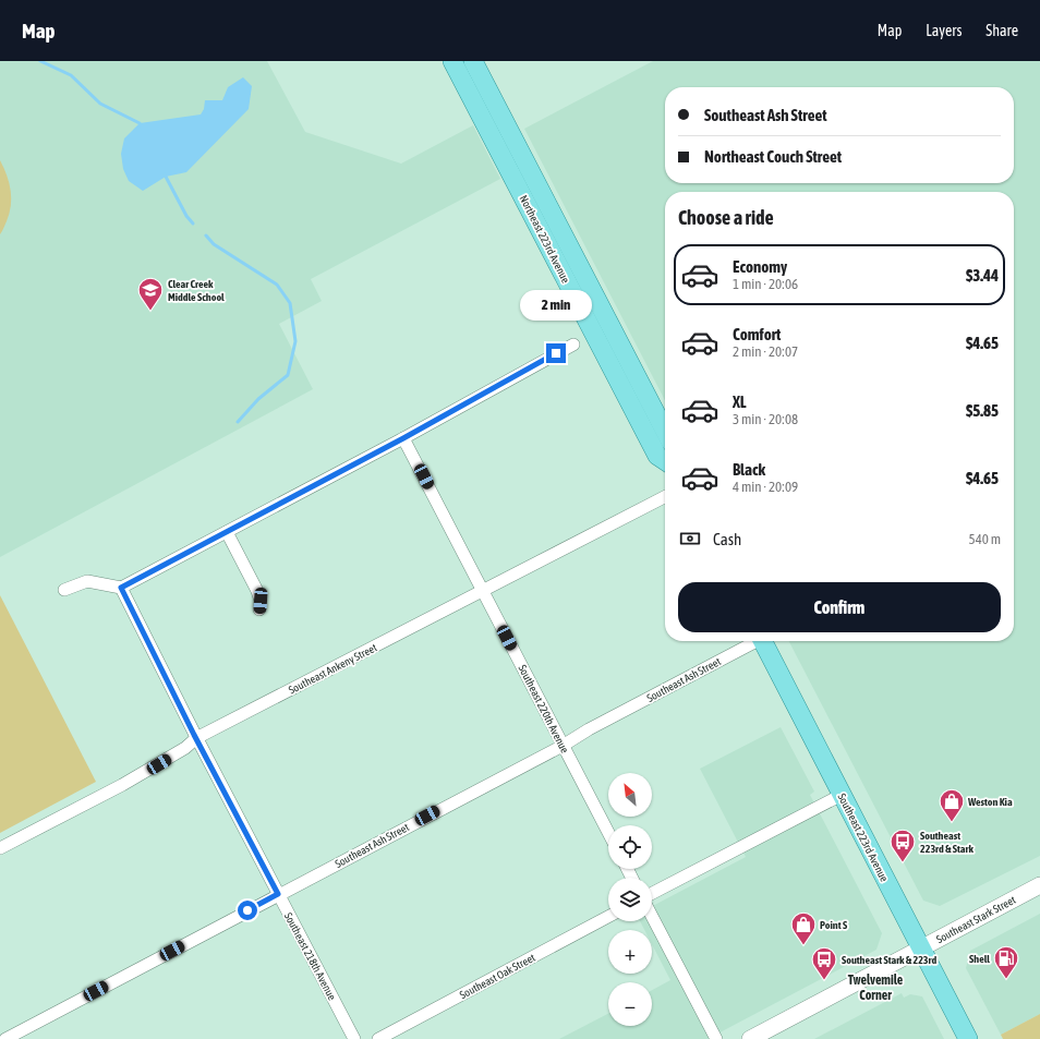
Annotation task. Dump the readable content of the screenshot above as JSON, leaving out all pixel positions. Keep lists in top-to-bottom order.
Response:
{
  "streets": {
    "main road": ["Northeast 223rd Avenue", "Southeast 223rd Avenue", "Southeast Stark Street"],
    "street": [
      "Southeast Ankeny Street",
      "Southeast Ash Street",
      "Southeast 220th Avenue",
      "Southeast 218th Avenue",
      "Southeast Oak Street"
    ]
  },
  "crossings": [
    ["Southeast Ankeny Street", "Southeast 220th Avenue"],
    ["Southeast Ankeny Street", "Southeast 218th Avenue"],
    ["Southeast Ash Street", "Southeast 220th Avenue"],
    ["Southeast Ash Street", "Southeast 218th Avenue"],
    ["Southeast 223rd Avenue", "Southeast Stark Street"]
  ],
  "districts": ["Twelvemile Corner"],
  "places": {
    "school or university": ["Clear Creek Middle School"],
    "shop": ["Weston Kia", "Point S"],
    "bus stop": ["Southeast 223rd & Stark", "Southeast Stark & 223rd"],
    "fuel station": ["Shell"]
  },
  "north": "top left",
  "page": {
    "header": "Map",
    "nav": ["Map", "Layers", "Share"],
    "banner": ["Southeast Ash Street", "Northeast Couch Street"],
    "heading": "Choose a ride",
    "list": [
      {
        "name": "Economy",
        "note": "1 min · 20:06",
        "value": "$3.44"
      },
      {
        "name": "Comfort",
        "note": "2 min · 20:07",
        "value": "$4.65"
      },
      {
        "name": "XL",
        "note": "3 min · 20:08",
        "value": "$5.85"
      },
      {
        "name": "Black",
        "note": "4 min · 20:09",
        "value": "$4.65"
      }
    ],
    "bubble": "2 min",
    "pay": ["Cash", "540 m"],
    "buttons": "Confirm",
    "map_buttons": ["+", "−"]
  }
}
